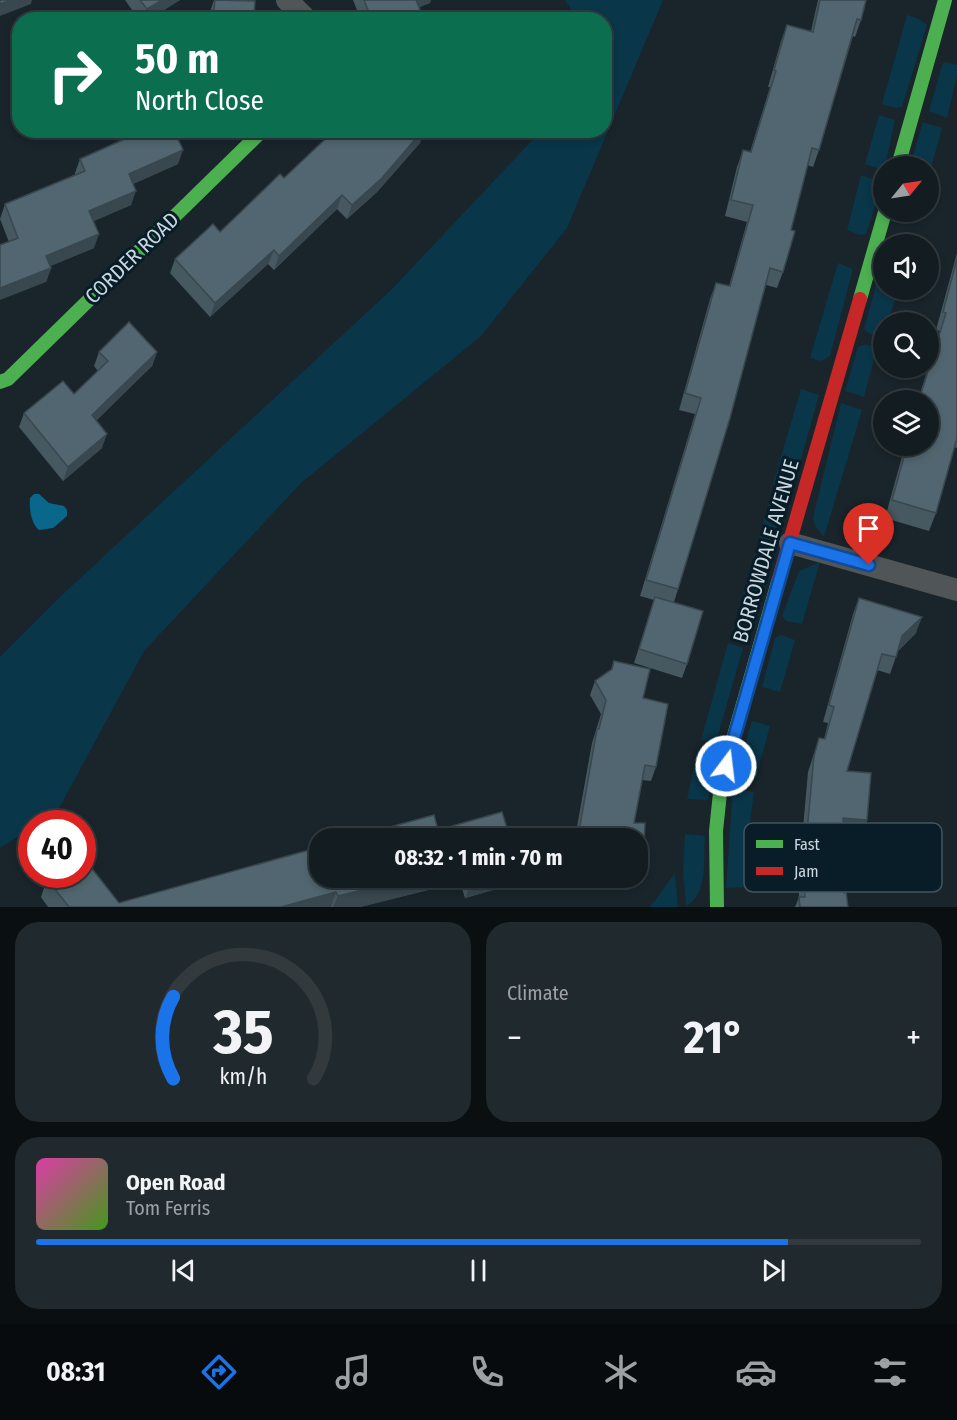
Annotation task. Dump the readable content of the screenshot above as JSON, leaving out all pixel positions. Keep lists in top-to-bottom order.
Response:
{
  "streets": {
    "street": ["CORDER ROAD", "BORROWDALE AVENUE"]
  },
  "legend": ["Fast", "Jam"],
  "north": "top right",
  "page": {
    "turn": ["50 m", "North Close"],
    "limit": "40",
    "trip": "08:32 · 1 min · 70 m",
    "tile": "Climate",
    "heat": ["−", "21°", "+"],
    "song": ["Open Road", "Tom Ferris"],
    "tabs": "08:31",
    "gauge": ["35", "km/h"]
  }
}
